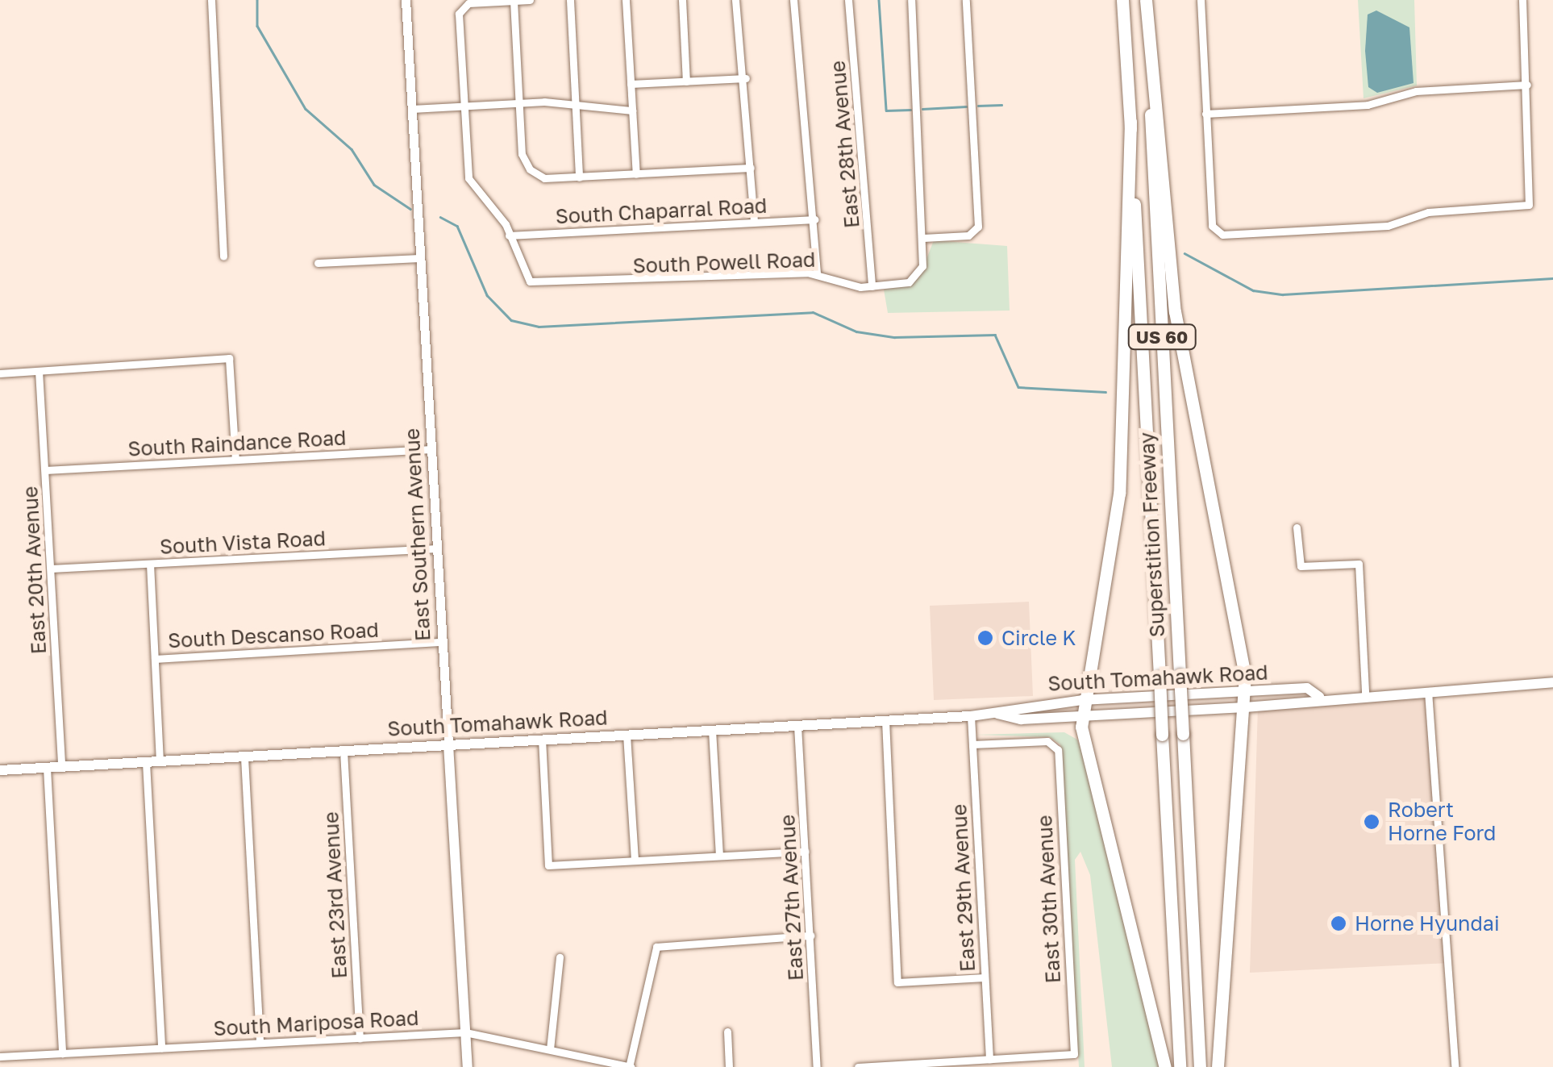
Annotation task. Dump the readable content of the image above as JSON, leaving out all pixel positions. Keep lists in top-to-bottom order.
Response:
{
  "streets": {
    "highway": ["US 60", "Superstition Freeway"],
    "main road": ["East Southern Avenue", "South Tomahawk Road"],
    "street": [
      "East 28th Avenue",
      "South Chaparral Road",
      "South Powell Road",
      "South Raindance Road",
      "South Vista Road",
      "East 20th Avenue",
      "South Descanso Road",
      "East 29th Avenue",
      "East 23rd Avenue",
      "East 27th Avenue",
      "East 30th Avenue",
      "South Mariposa Road"
    ]
  },
  "crossings": [
    ["East 28th Avenue", "South Powell Road"],
    ["South Chaparral Road", "South Powell Road"],
    ["South Raindance Road", "East Southern Avenue"],
    ["South Raindance Road", "East 20th Avenue"],
    ["East Southern Avenue", "South Vista Road"],
    ["East Southern Avenue", "South Descanso Road"],
    ["East Southern Avenue", "South Tomahawk Road"],
    ["East Southern Avenue", "South Mariposa Road"],
    ["South Vista Road", "East 20th Avenue"],
    ["East 20th Avenue", "South Tomahawk Road"],
    ["South Tomahawk Road", "East 29th Avenue"],
    ["South Tomahawk Road", "East 23rd Avenue"],
    ["South Tomahawk Road", "East 27th Avenue"],
    ["East 29th Avenue", "East 30th Avenue"],
    ["East 23rd Avenue", "South Mariposa Road"]
  ],
  "places": ["Circle K", "Robert Horne Ford", "Horne Hyundai"]
}
